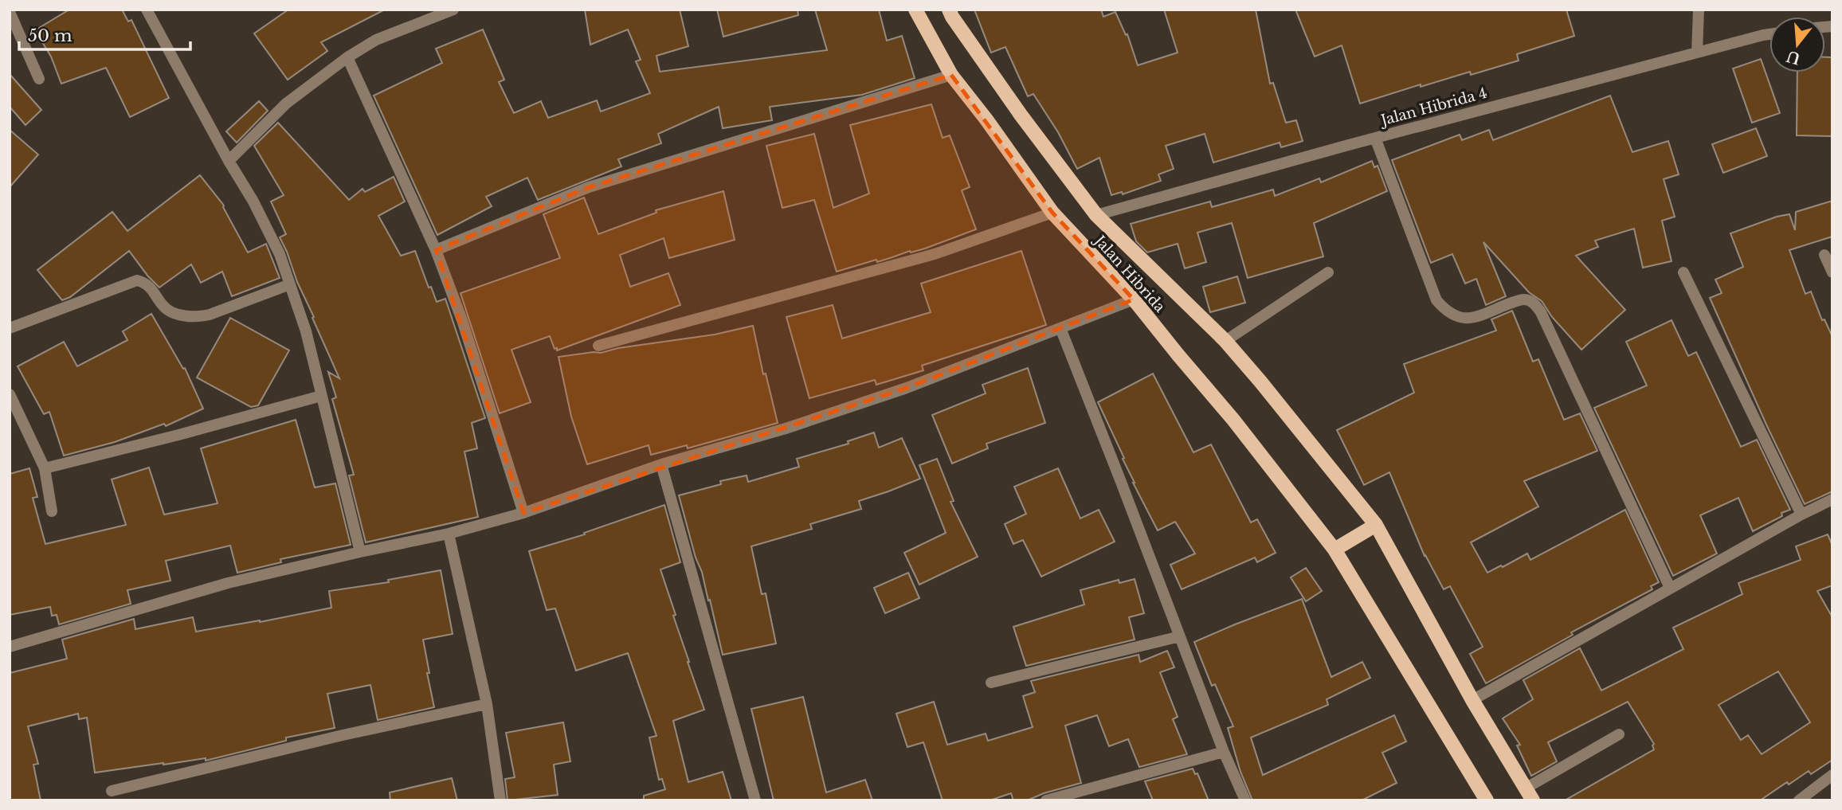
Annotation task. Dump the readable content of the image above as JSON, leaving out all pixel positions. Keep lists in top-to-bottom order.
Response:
{
  "streets": {
    "main road": ["Jalan Hibrida"],
    "street": ["Jalan Hibrida 4"]
  },
  "scale_bar": "50 m",
  "north": "bottom"
}
